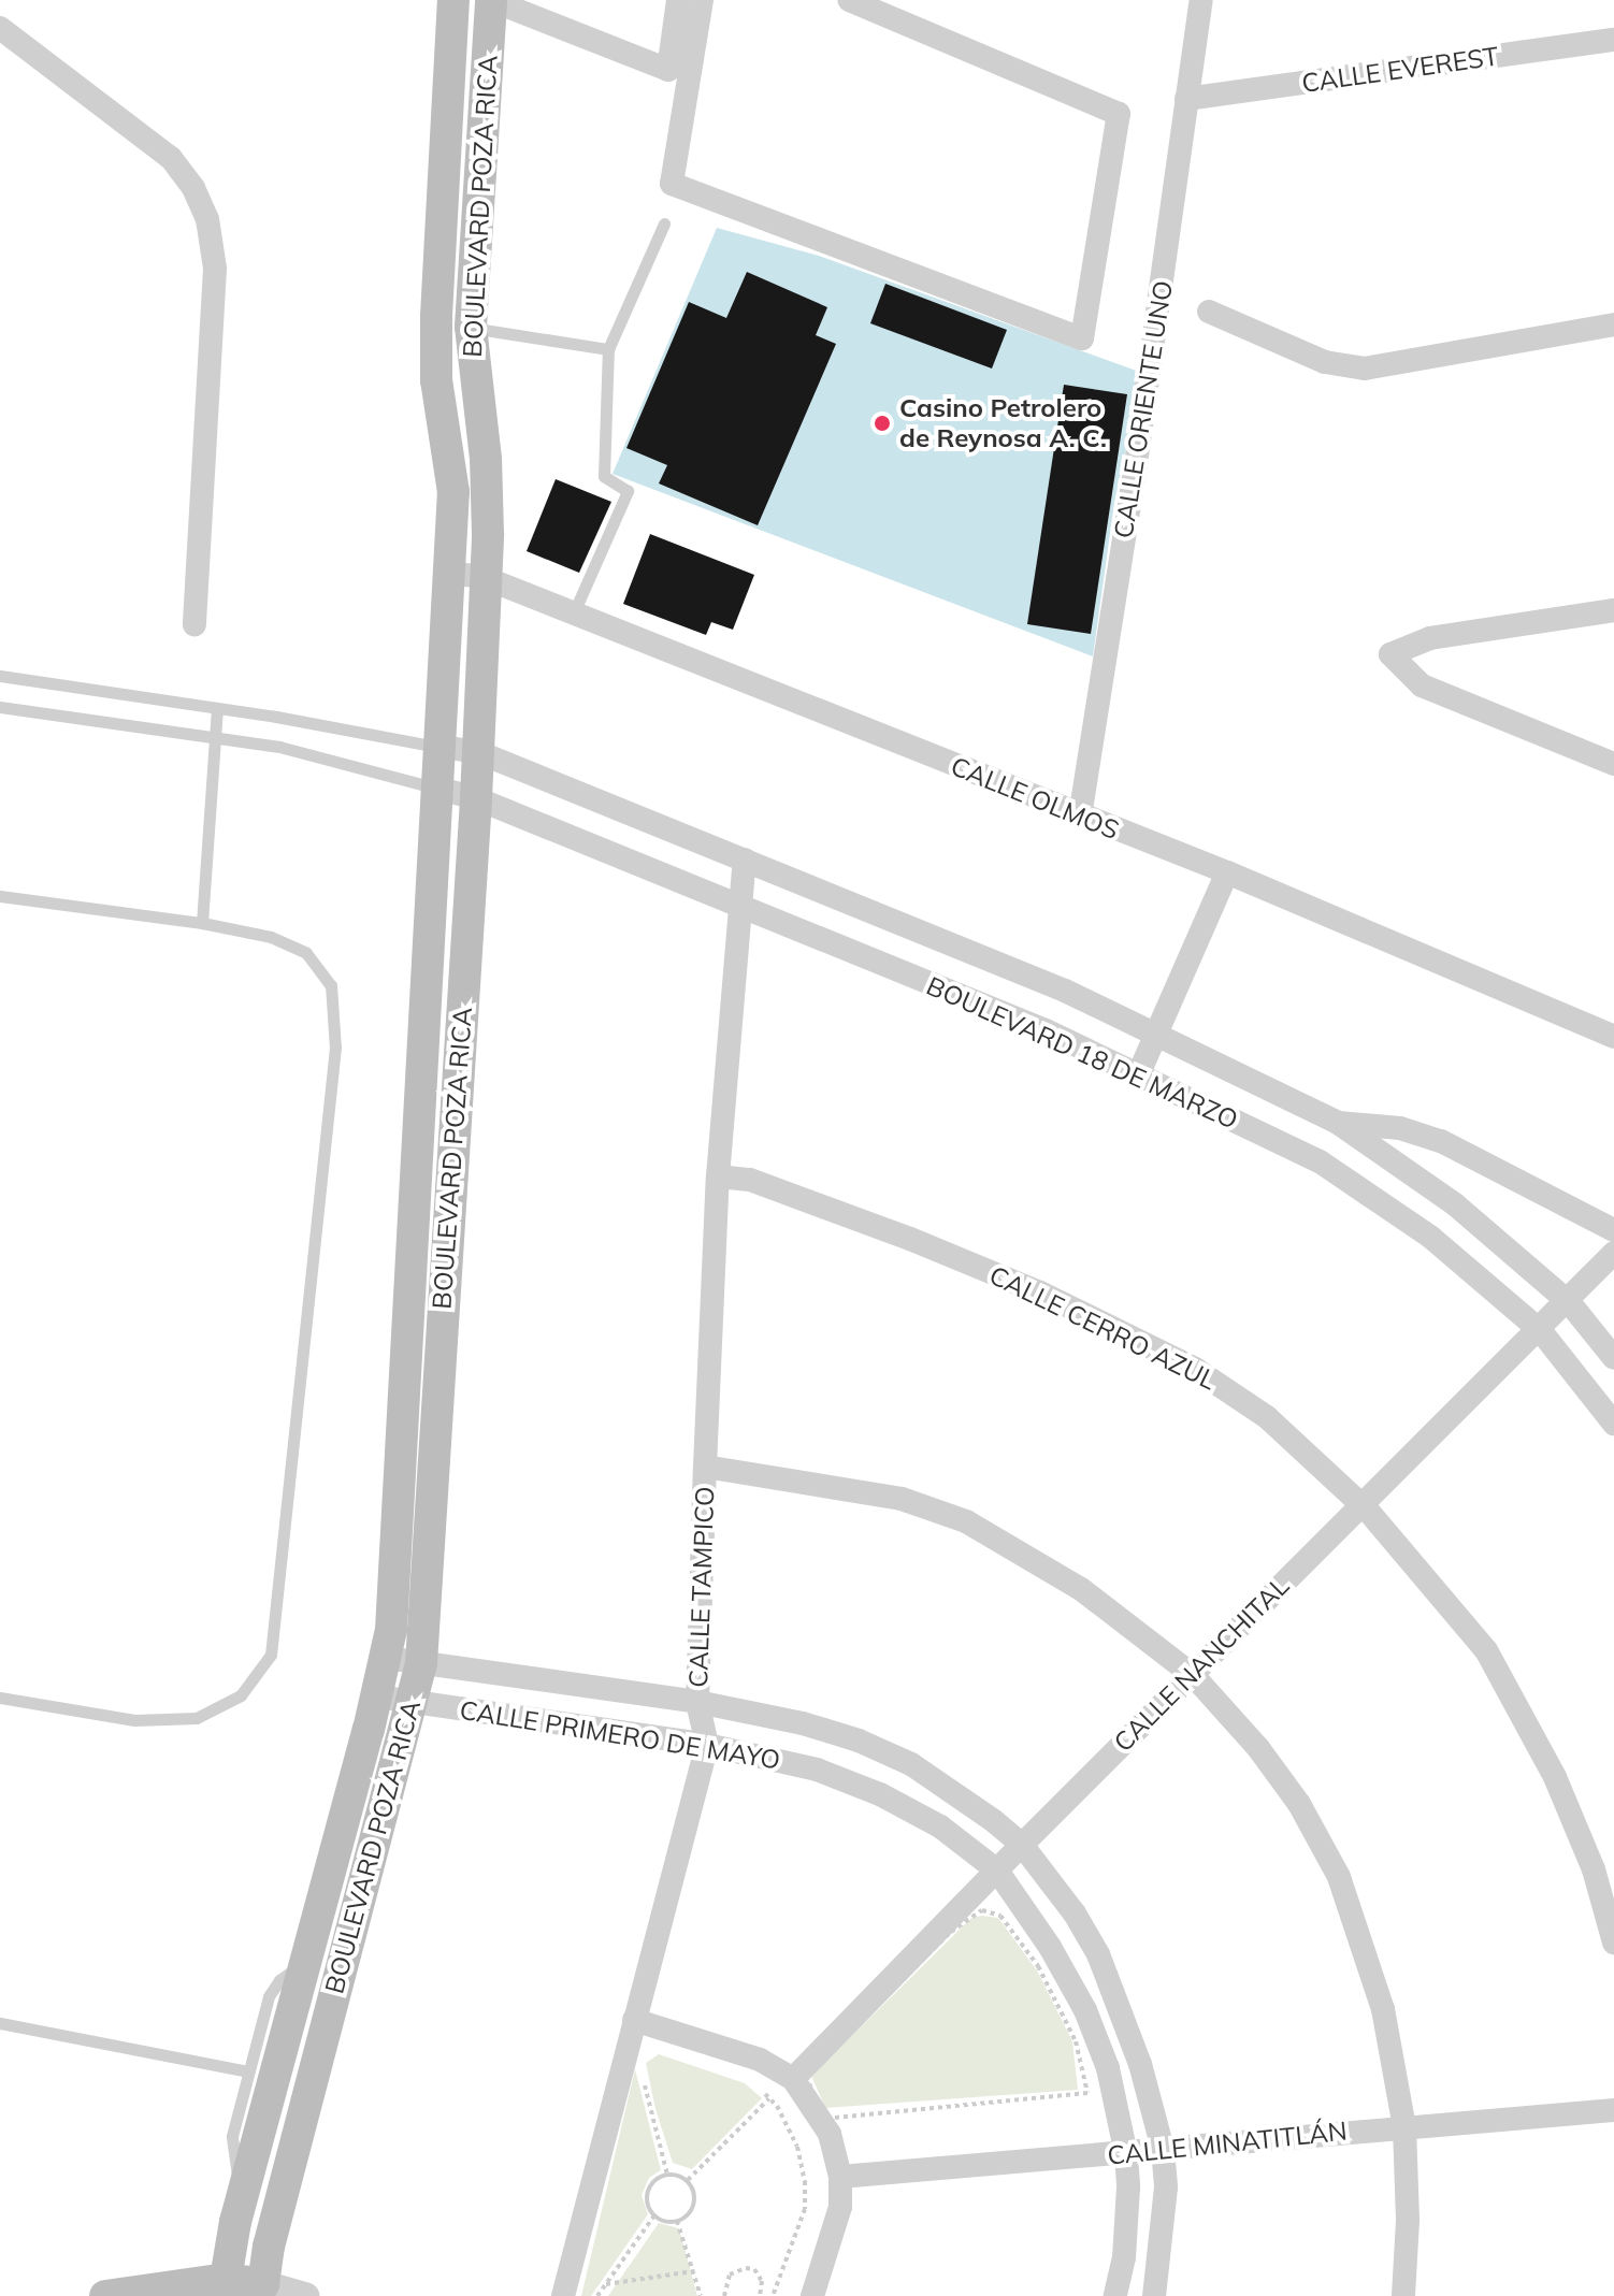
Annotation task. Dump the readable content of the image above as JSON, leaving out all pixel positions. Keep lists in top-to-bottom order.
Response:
{
  "streets": {
    "main road": ["BOULEVARD POZA RICA"],
    "street": [
      "CALLE EVEREST",
      "CALLE ORIENTE UNO",
      "CALLE OLMOS",
      "BOULEVARD 18 DE MARZO",
      "CALLE CERRO AZUL",
      "CALLE TAMPICO",
      "CALLE NANCHITAL",
      "CALLE PRIMERO DE MAYO",
      "CALLE MINATITLÁN"
    ]
  },
  "crossings": [
    ["CALLE EVEREST", "CALLE ORIENTE UNO"],
    ["BOULEVARD POZA RICA", "CALLE OLMOS"],
    ["BOULEVARD POZA RICA", "BOULEVARD 18 DE MARZO"],
    ["BOULEVARD POZA RICA", "CALLE PRIMERO DE MAYO"],
    ["CALLE ORIENTE UNO", "CALLE OLMOS"],
    ["BOULEVARD 18 DE MARZO", "CALLE TAMPICO"],
    ["BOULEVARD 18 DE MARZO", "CALLE NANCHITAL"],
    ["CALLE CERRO AZUL", "CALLE TAMPICO"],
    ["CALLE CERRO AZUL", "CALLE NANCHITAL"],
    ["CALLE TAMPICO", "CALLE PRIMERO DE MAYO"],
    ["CALLE NANCHITAL", "CALLE PRIMERO DE MAYO"],
    ["CALLE PRIMERO DE MAYO", "CALLE MINATITLÁN"]
  ],
  "places": ["Casino Petrolero de Reynosa A. C."]
}
